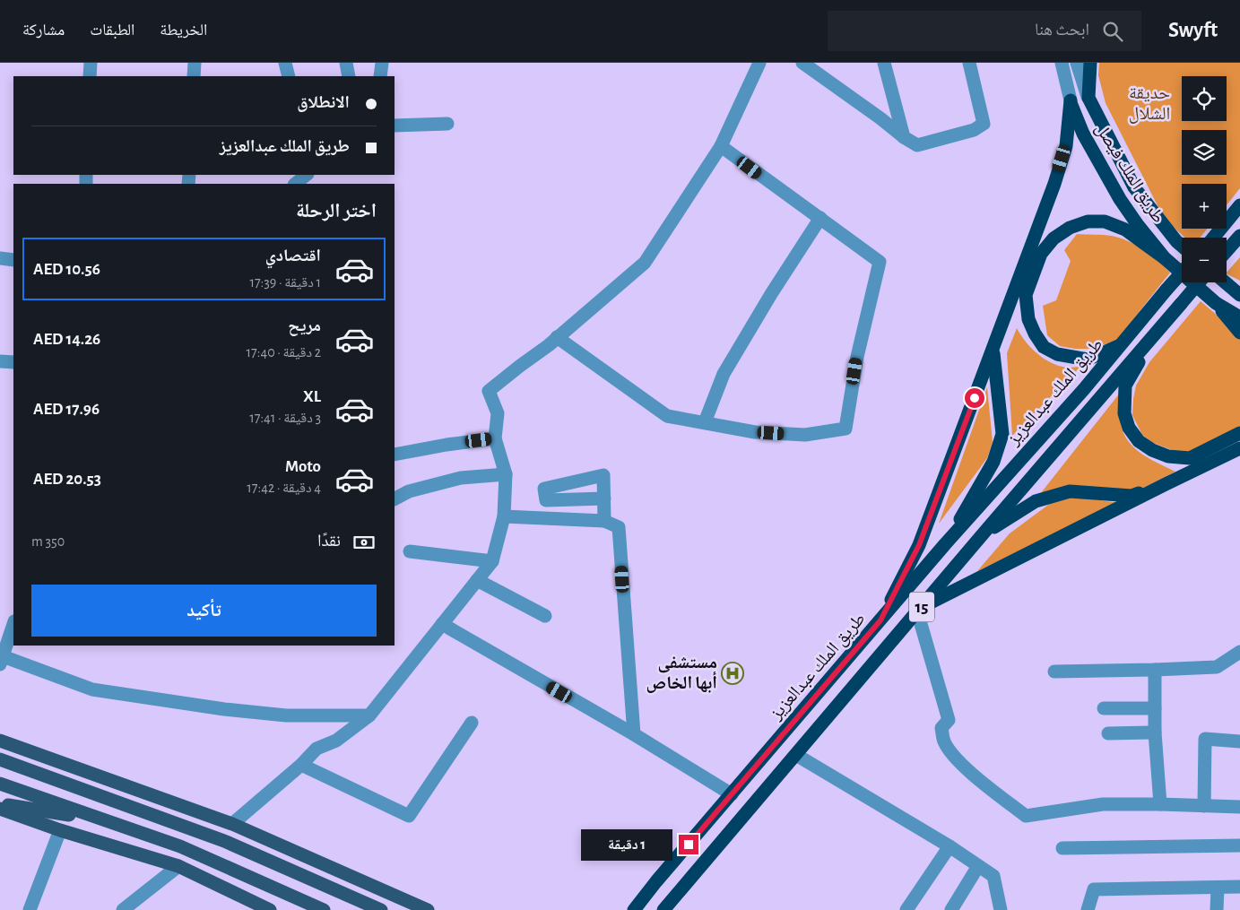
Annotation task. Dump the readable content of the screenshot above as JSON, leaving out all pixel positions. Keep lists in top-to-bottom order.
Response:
{
  "streets": {
    "highway": ["طريق الملك فيصل", "طريق الملك عبدالعزيز", "15"]
  },
  "parks": ["حديقة الشلال"],
  "places": {
    "hospital": ["مستشفى أبها الخاص"]
  },
  "page": {
    "header": "Swyft",
    "search": "ابحث هنا",
    "nav": ["الخريطة", "الطبقات", "مشاركة"],
    "map_buttons": ["+", "−"],
    "banner": ["الانطلاق", "طريق الملك عبدالعزيز"],
    "heading": "اختر الرحلة",
    "list": [
      {
        "name": "اقتصادي",
        "note": "1 دقيقة · 17:39",
        "value": "AED 10.56"
      },
      {
        "name": "مريح",
        "note": "2 دقيقة · 17:40",
        "value": "AED 14.26"
      },
      {
        "name": "XL",
        "note": "3 دقيقة · 17:41",
        "value": "AED 17.96"
      },
      {
        "name": "Moto",
        "note": "4 دقيقة · 17:42",
        "value": "AED 20.53"
      }
    ],
    "pay": ["نقدًا", "350 m"],
    "buttons": "تأكيد",
    "bubble": "1 دقيقة"
  }
}
